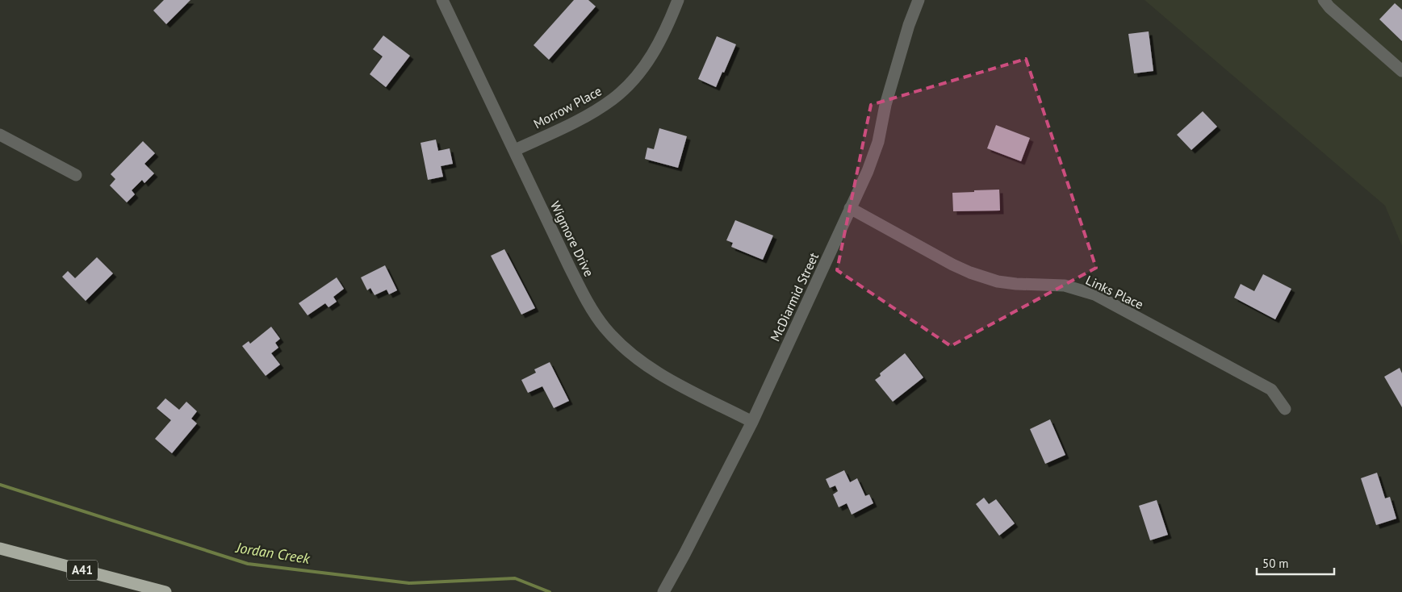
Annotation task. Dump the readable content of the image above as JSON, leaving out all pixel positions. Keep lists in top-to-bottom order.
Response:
{
  "streets": {
    "highway": ["A41"],
    "street": [
      "Morrow Place",
      "Wigmore Drive",
      "Links Place",
      "McDiarmid Street"
    ]
  },
  "crossings": [
    ["Morrow Place", "Wigmore Drive"],
    ["Wigmore Drive", "McDiarmid Street"],
    ["Links Place", "McDiarmid Street"]
  ],
  "water": ["Jordan Creek"],
  "scale_bar": "50 m"
}
